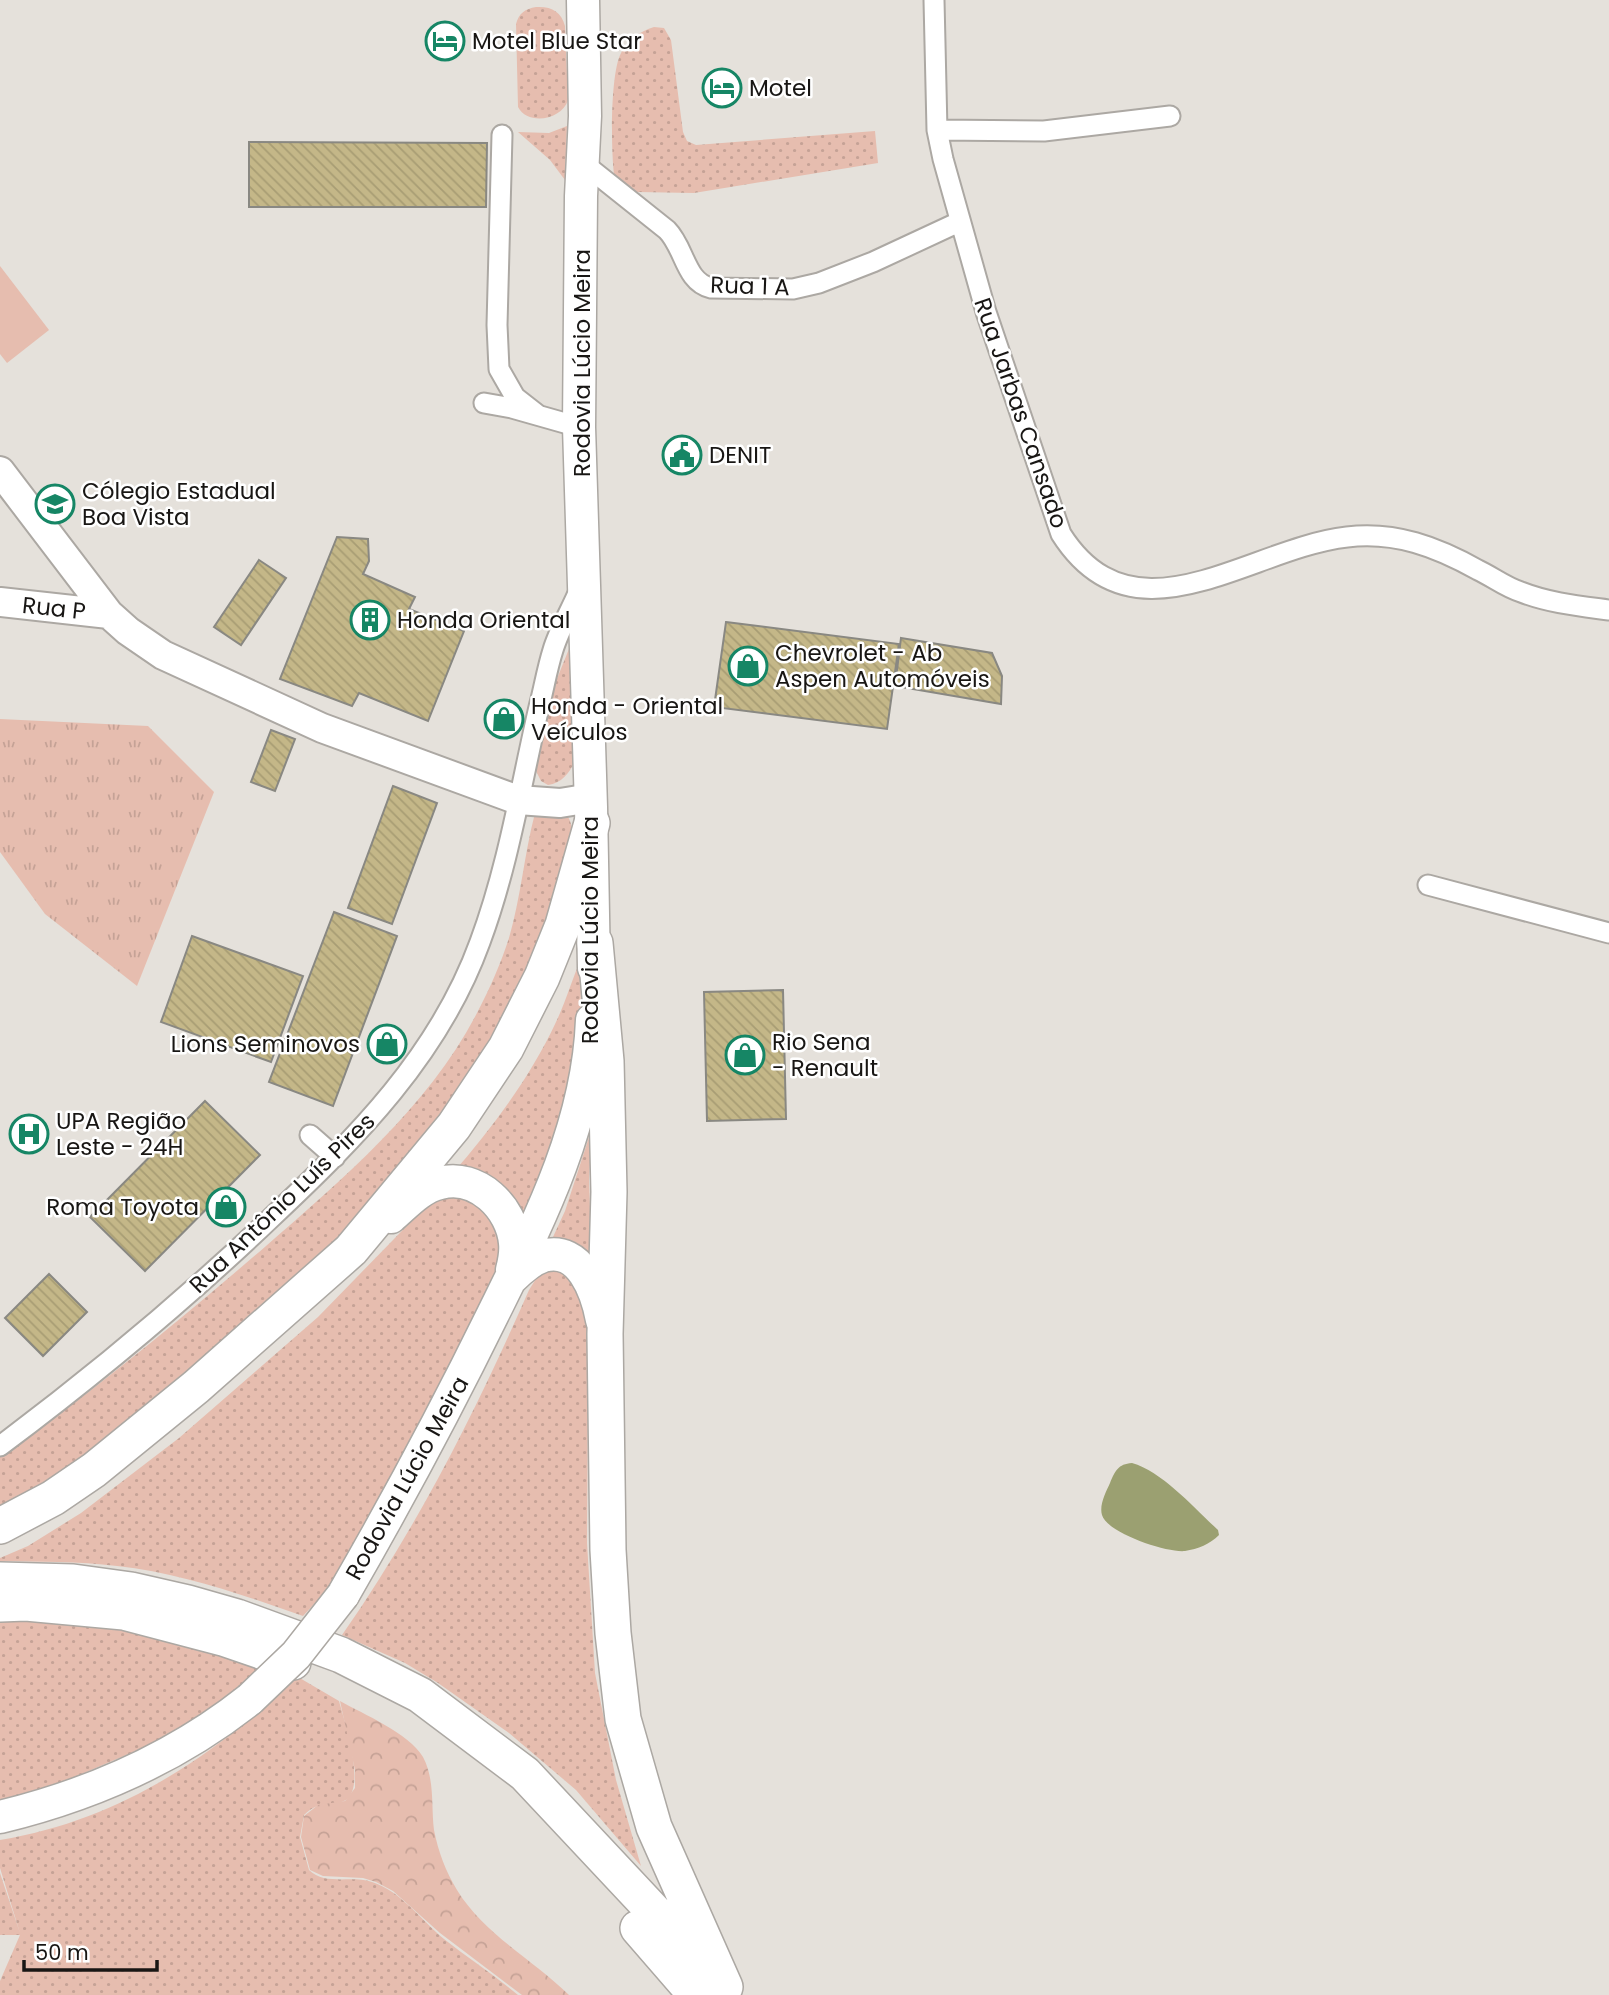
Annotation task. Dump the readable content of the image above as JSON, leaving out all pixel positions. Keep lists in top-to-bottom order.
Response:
{
  "streets": {
    "main road": ["Rodovia Lúcio Meira"],
    "street": [
      "Rua 1 A",
      "Rua Jarbas Cansado",
      "Rua P",
      "Rua Antônio Luís Pires"
    ]
  },
  "crossings": [
    ["Rua 1 A", "Rodovia Lúcio Meira"],
    ["Rua 1 A", "Rua Jarbas Cansado"],
    ["Rodovia Lúcio Meira", "Rua Antônio Luís Pires"]
  ],
  "places": {
    "hotel": ["Motel Blue Star", "Motel"],
    "public building": ["DENIT"],
    "school or university": ["Cólegio Estadual Boa Vista"],
    "building": ["Honda Oriental"],
    "shop": [
      "Chevrolet - Ab Aspen Automóveis",
      "Honda - Oriental Veículos",
      "Lions Seminovos",
      "Rio Sena - Renault",
      "Roma Toyota"
    ],
    "hospital": ["UPA Região Leste - 24H"]
  },
  "scale_bar": "50 m"
}
